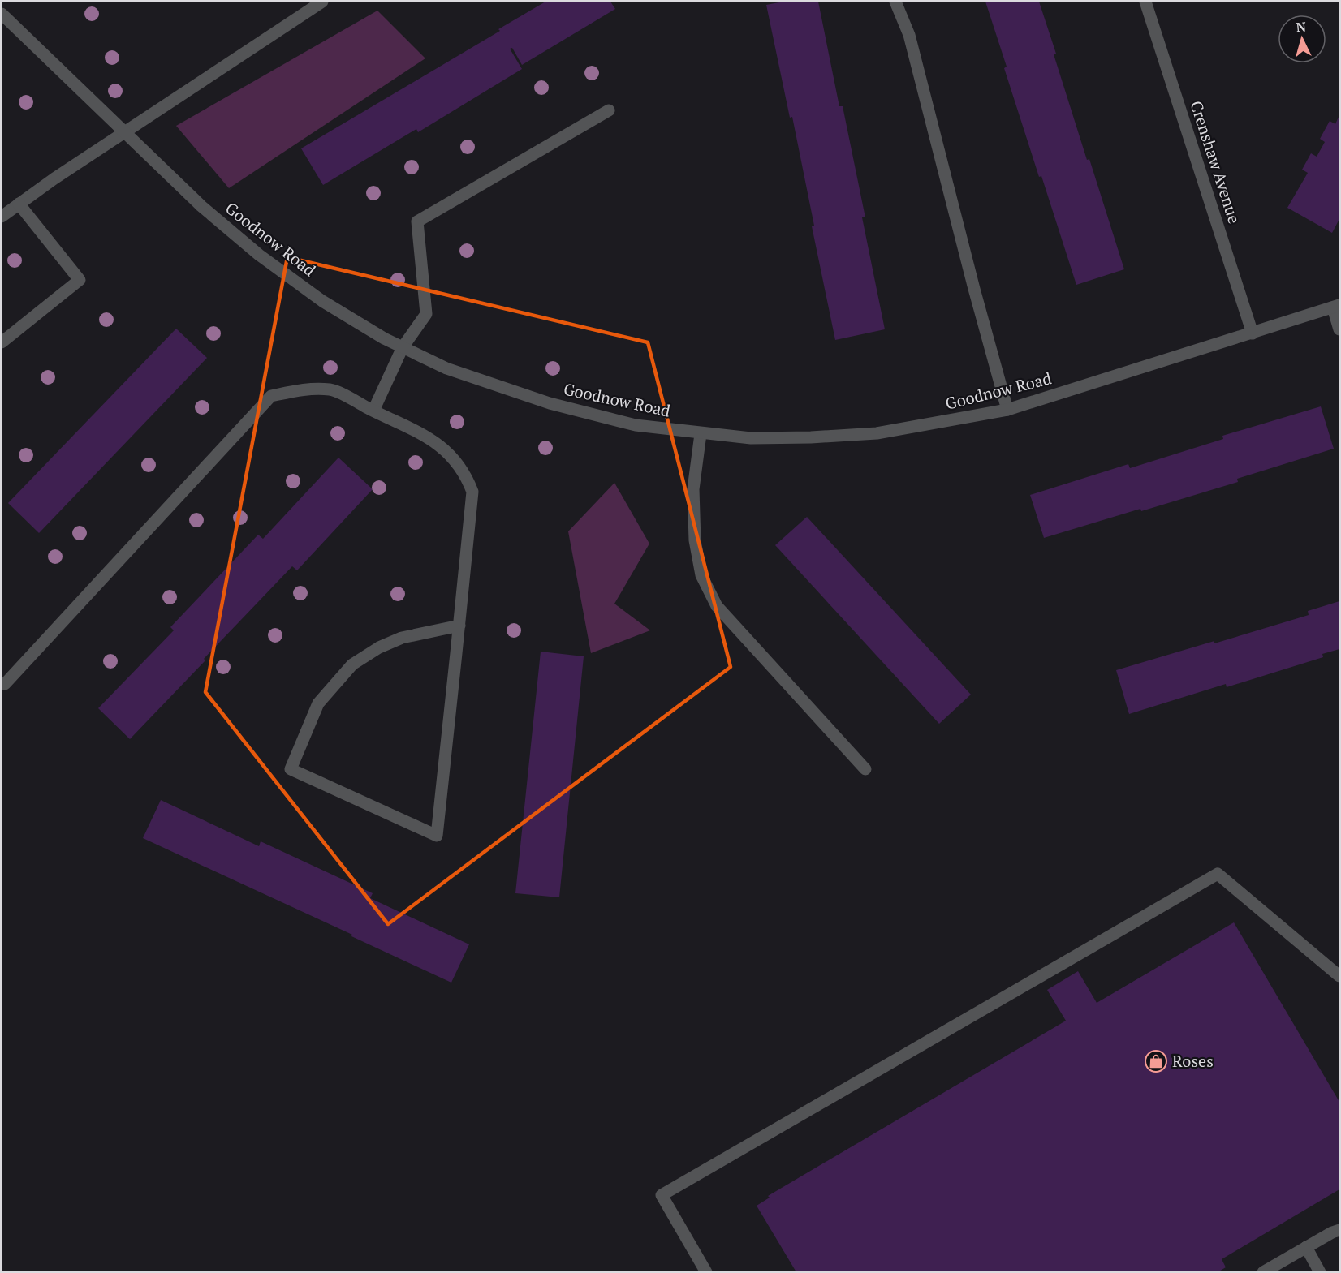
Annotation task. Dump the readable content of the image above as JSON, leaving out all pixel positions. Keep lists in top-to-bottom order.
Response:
{
  "streets": {
    "street": ["Crenshaw Avenue", "Goodnow Road"]
  },
  "crossings": [
    ["Crenshaw Avenue", "Goodnow Road"]
  ],
  "places": {
    "shop": ["Roses"]
  },
  "north": "top"
}
